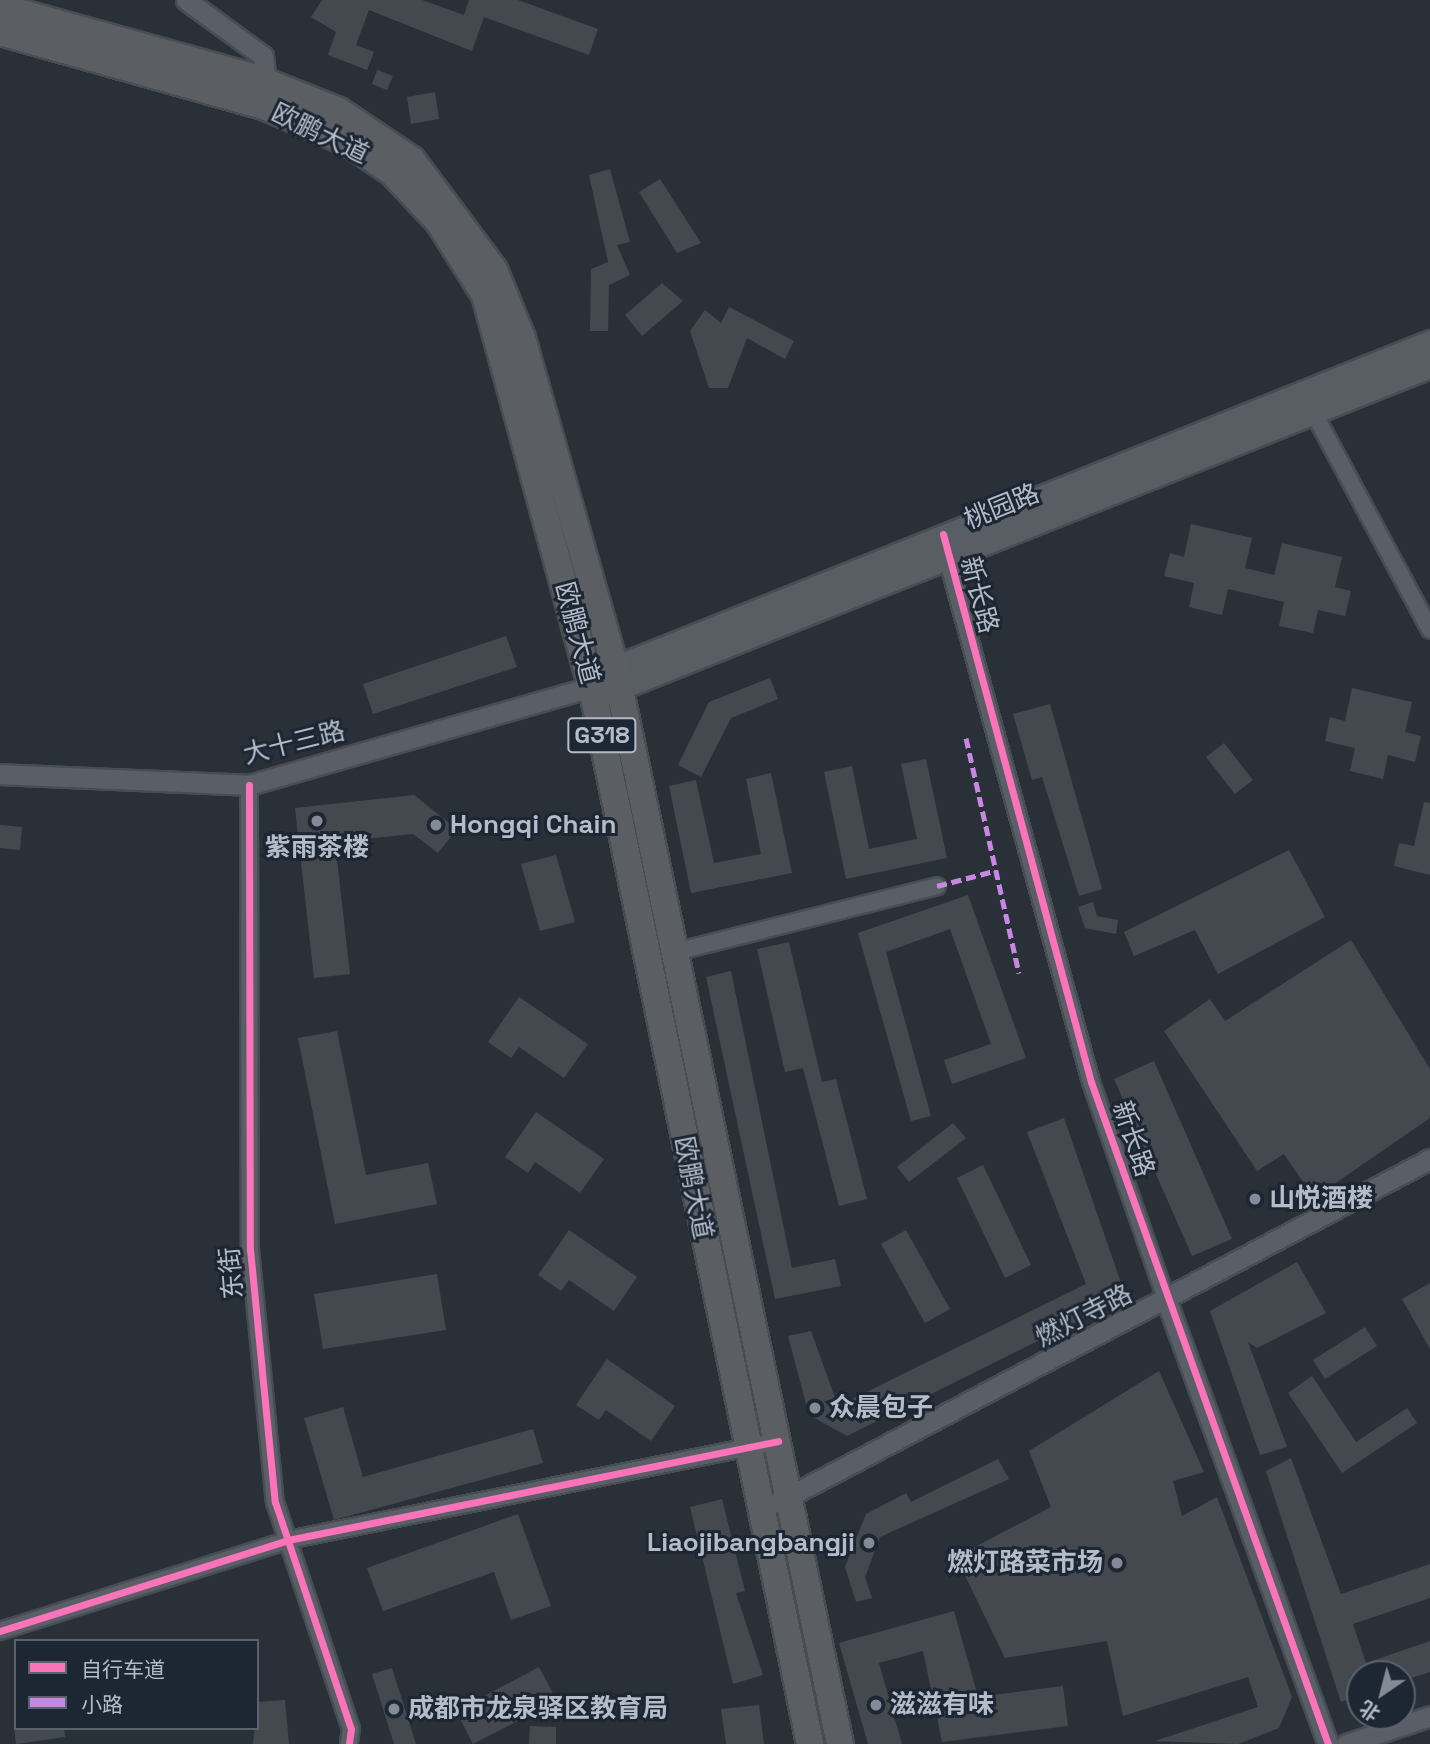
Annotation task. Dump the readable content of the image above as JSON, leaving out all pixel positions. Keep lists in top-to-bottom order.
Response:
{
  "streets": {
    "highway": ["欧鹏大道", "G318"],
    "main road": ["桃园路"],
    "street": [
      "新长路",
      "大十三路",
      "东街",
      "燃灯寺路"
    ]
  },
  "crossings": [
    ["欧鹏大道", "桃园路"],
    ["欧鹏大道", "G318"],
    ["欧鹏大道", "大十三路"],
    ["欧鹏大道", "燃灯寺路"],
    ["桃园路", "新长路"],
    ["桃园路", "G318"],
    ["桃园路", "大十三路"],
    ["新长路", "燃灯寺路"],
    ["大十三路", "东街"]
  ],
  "places": [
    "紫雨茶楼",
    "Hongqi Chain",
    "山悦酒楼",
    "众晨包子",
    "Liaojibangbangji",
    "燃灯路菜市场",
    "滋滋有味",
    "成都市龙泉驿区教育局"
  ],
  "legend": ["自行车道", "小路"],
  "north": "bottom left"
}
